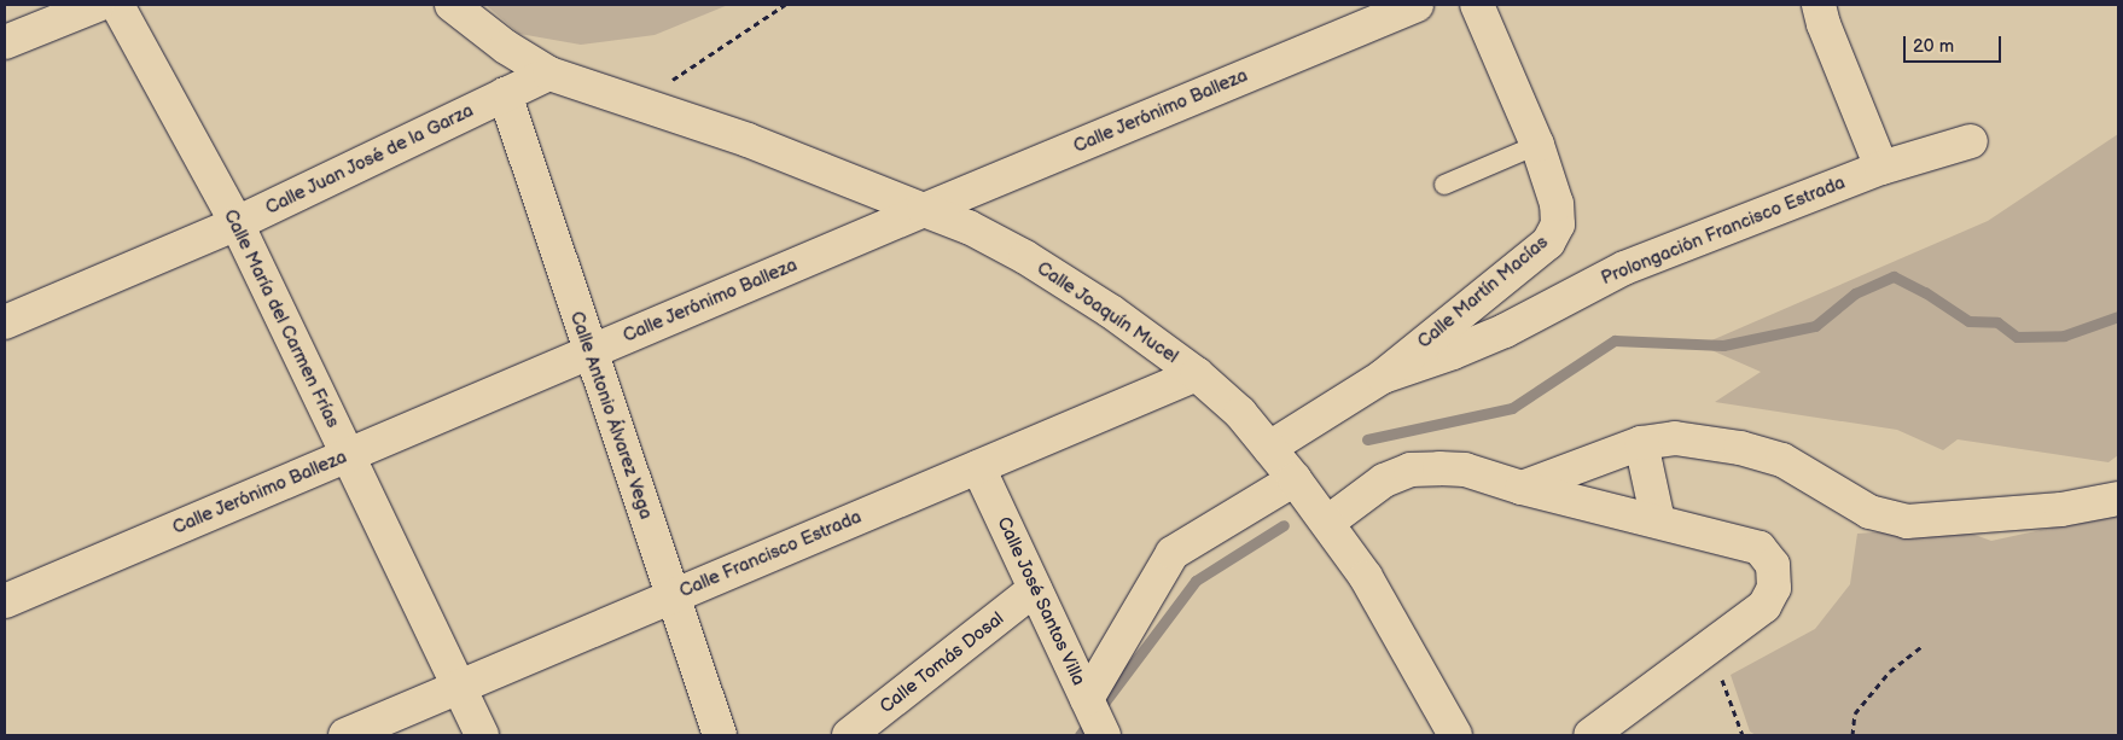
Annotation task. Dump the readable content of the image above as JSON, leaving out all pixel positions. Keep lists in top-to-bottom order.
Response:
{
  "streets": {
    "street": [
      "Calle Jerónimo Balleza",
      "Calle Juan José de la Garza",
      "Prolongación Francisco Estrada",
      "Calle Martín Macías",
      "Calle Joaquín Mucel",
      "Calle María del Carmen Frías",
      "Calle Antonio Álvarez Vega",
      "Calle Francisco Estrada",
      "Calle José Santos Villa",
      "Calle Tomás Dosal"
    ]
  },
  "crossings": [
    ["Calle Jerónimo Balleza", "Calle Joaquín Mucel"],
    ["Calle Jerónimo Balleza", "Calle María del Carmen Frías"],
    ["Calle Jerónimo Balleza", "Calle Antonio Álvarez Vega"],
    ["Calle Juan José de la Garza", "Calle Joaquín Mucel"],
    ["Calle Juan José de la Garza", "Calle María del Carmen Frías"],
    ["Calle Juan José de la Garza", "Calle Antonio Álvarez Vega"],
    ["Prolongación Francisco Estrada", "Calle Martín Macías"],
    ["Calle Martín Macías", "Calle Joaquín Mucel"],
    ["Calle Joaquín Mucel", "Calle Francisco Estrada"],
    ["Calle María del Carmen Frías", "Calle Francisco Estrada"],
    ["Calle Antonio Álvarez Vega", "Calle Francisco Estrada"],
    ["Calle Francisco Estrada", "Calle José Santos Villa"],
    ["Calle José Santos Villa", "Calle Tomás Dosal"]
  ],
  "scale_bar": "20 m"
}
